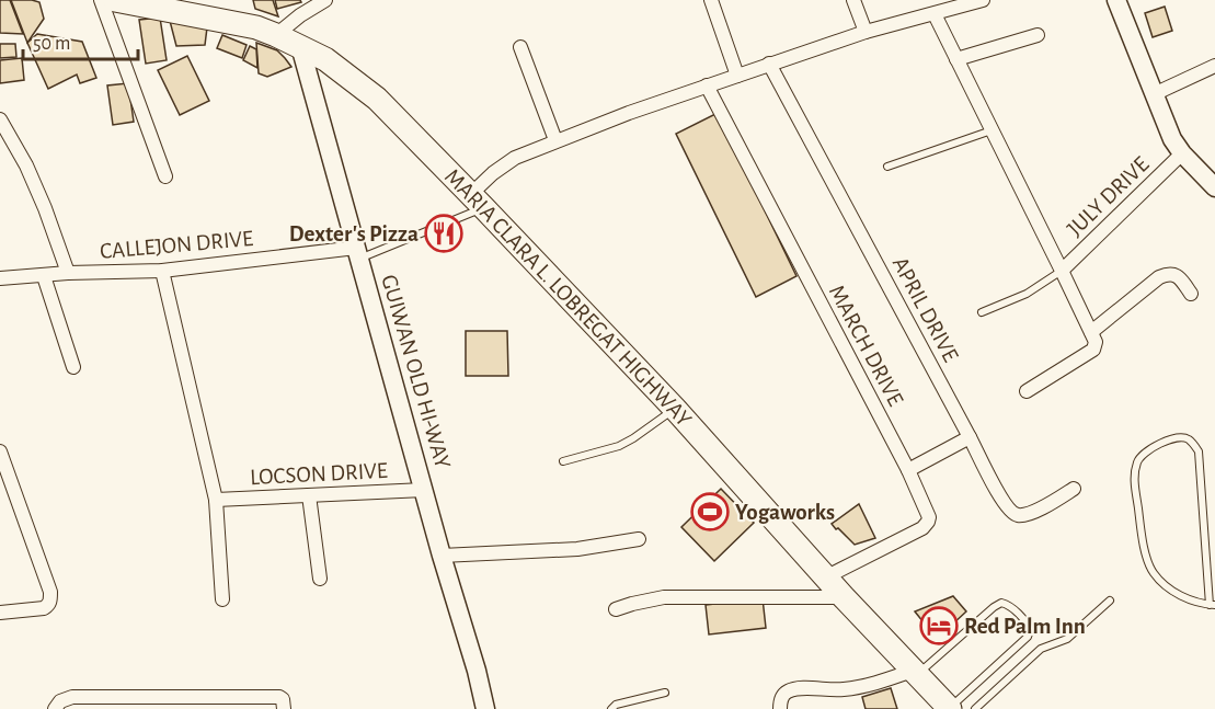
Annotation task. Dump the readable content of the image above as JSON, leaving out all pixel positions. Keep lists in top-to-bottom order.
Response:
{
  "streets": {
    "highway": ["MARIA CLARA L. LOBREGAT HIGHWAY"],
    "street": [
      "JULY DRIVE",
      "CALLEJON DRIVE",
      "APRIL DRIVE",
      "MARCH DRIVE",
      "GUIWAN OLD HI-WAY",
      "LOCSON DRIVE"
    ]
  },
  "crossings": [
    ["CALLEJON DRIVE", "GUIWAN OLD HI-WAY"],
    ["MARIA CLARA L. LOBREGAT HIGHWAY", "MARCH DRIVE"],
    ["MARIA CLARA L. LOBREGAT HIGHWAY", "GUIWAN OLD HI-WAY"],
    ["GUIWAN OLD HI-WAY", "LOCSON DRIVE"]
  ],
  "places": {
    "restaurant": ["Dexter's Pizza"],
    "sports": ["Yogaworks"],
    "hotel": ["Red Palm Inn"]
  },
  "scale_bar": "50 m"
}
